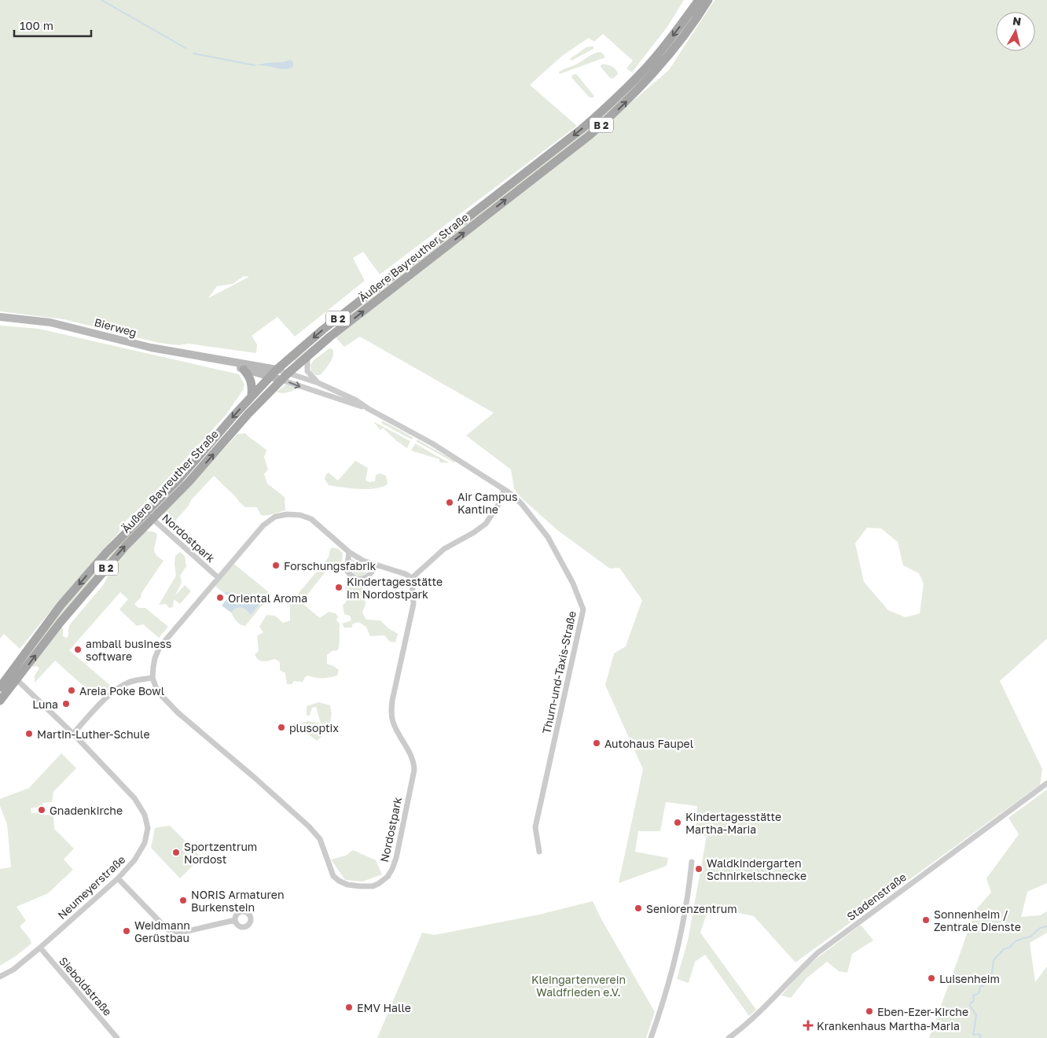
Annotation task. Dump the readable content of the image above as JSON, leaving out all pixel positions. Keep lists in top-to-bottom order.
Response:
{
  "streets": {
    "main road": ["B 2", "Äußere Bayreuther Straße", "Bierweg"],
    "street": [
      "Nordostpark",
      "Thurn-und-Taxis-Straße",
      "Neumeyerstraße",
      "Stadenstraße",
      "Sieboldstraße"
    ]
  },
  "crossings": [
    ["Äußere Bayreuther Straße", "Bierweg"],
    ["Äußere Bayreuther Straße", "Nordostpark"],
    ["Äußere Bayreuther Straße", "Thurn-und-Taxis-Straße"],
    ["Äußere Bayreuther Straße", "Neumeyerstraße"],
    ["Neumeyerstraße", "Sieboldstraße"]
  ],
  "parks": ["Kleingartenverein Waldfrieden e.V."],
  "places": {
    "other": [
      "Air Campus Kantine",
      "Forschungsfabrik",
      "Kindertagesstätte im Nordostpark",
      "Oriental Aroma",
      "amball business software",
      "Areia Poke Bowl",
      "Luna",
      "plusoptix",
      "Martin-Luther-Schule",
      "Autohaus Faupel",
      "Gnadenkirche",
      "Kindertagesstätte Martha-Maria",
      "Sportzentrum Nordost",
      "Waldkindergarten Schnirkelschnecke",
      "NORIS Armaturen Burkenstein",
      "Seniorenzentrum",
      "Sonnenheim / Zentrale Dienste",
      "Weidmann Gerüstbau",
      "Luisenheim",
      "EMV Halle",
      "Eben-Ezer-Kirche"
    ],
    "health": ["Krankenhaus Martha-Maria"]
  },
  "scale_bar": "100 m",
  "north": "top"
}
